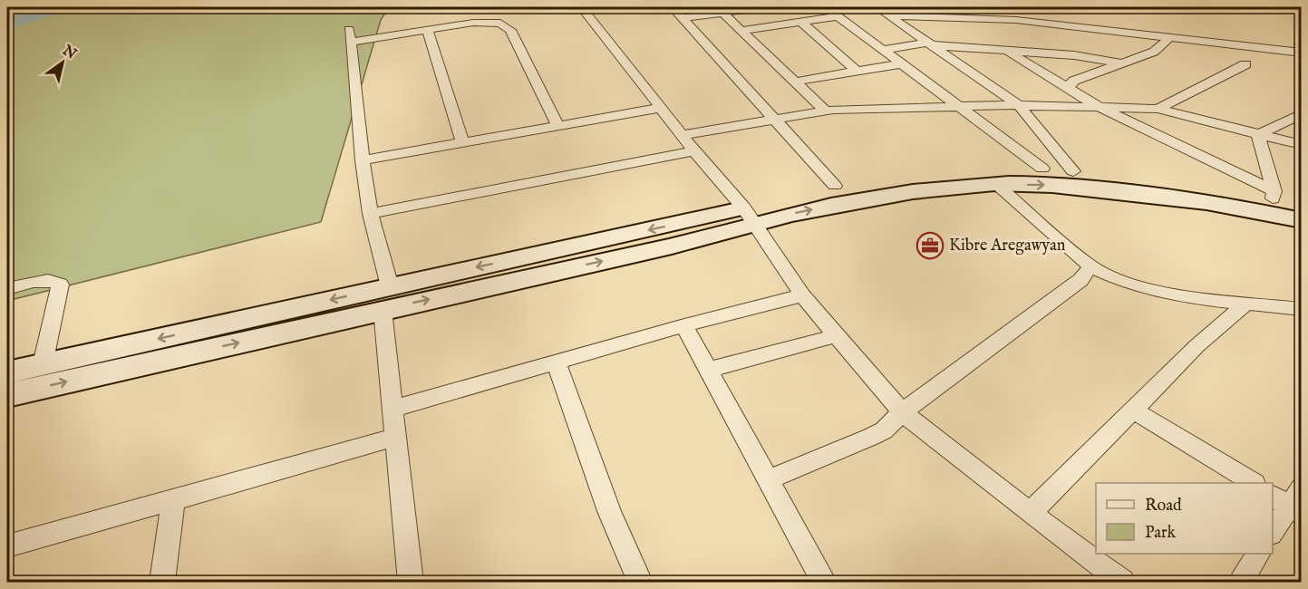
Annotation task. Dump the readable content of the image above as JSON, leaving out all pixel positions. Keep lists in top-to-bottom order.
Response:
{
  "places": {
    "office": ["Kibre Aregawyan"]
  },
  "legend": ["Road", "Park"],
  "north": "top right"
}
